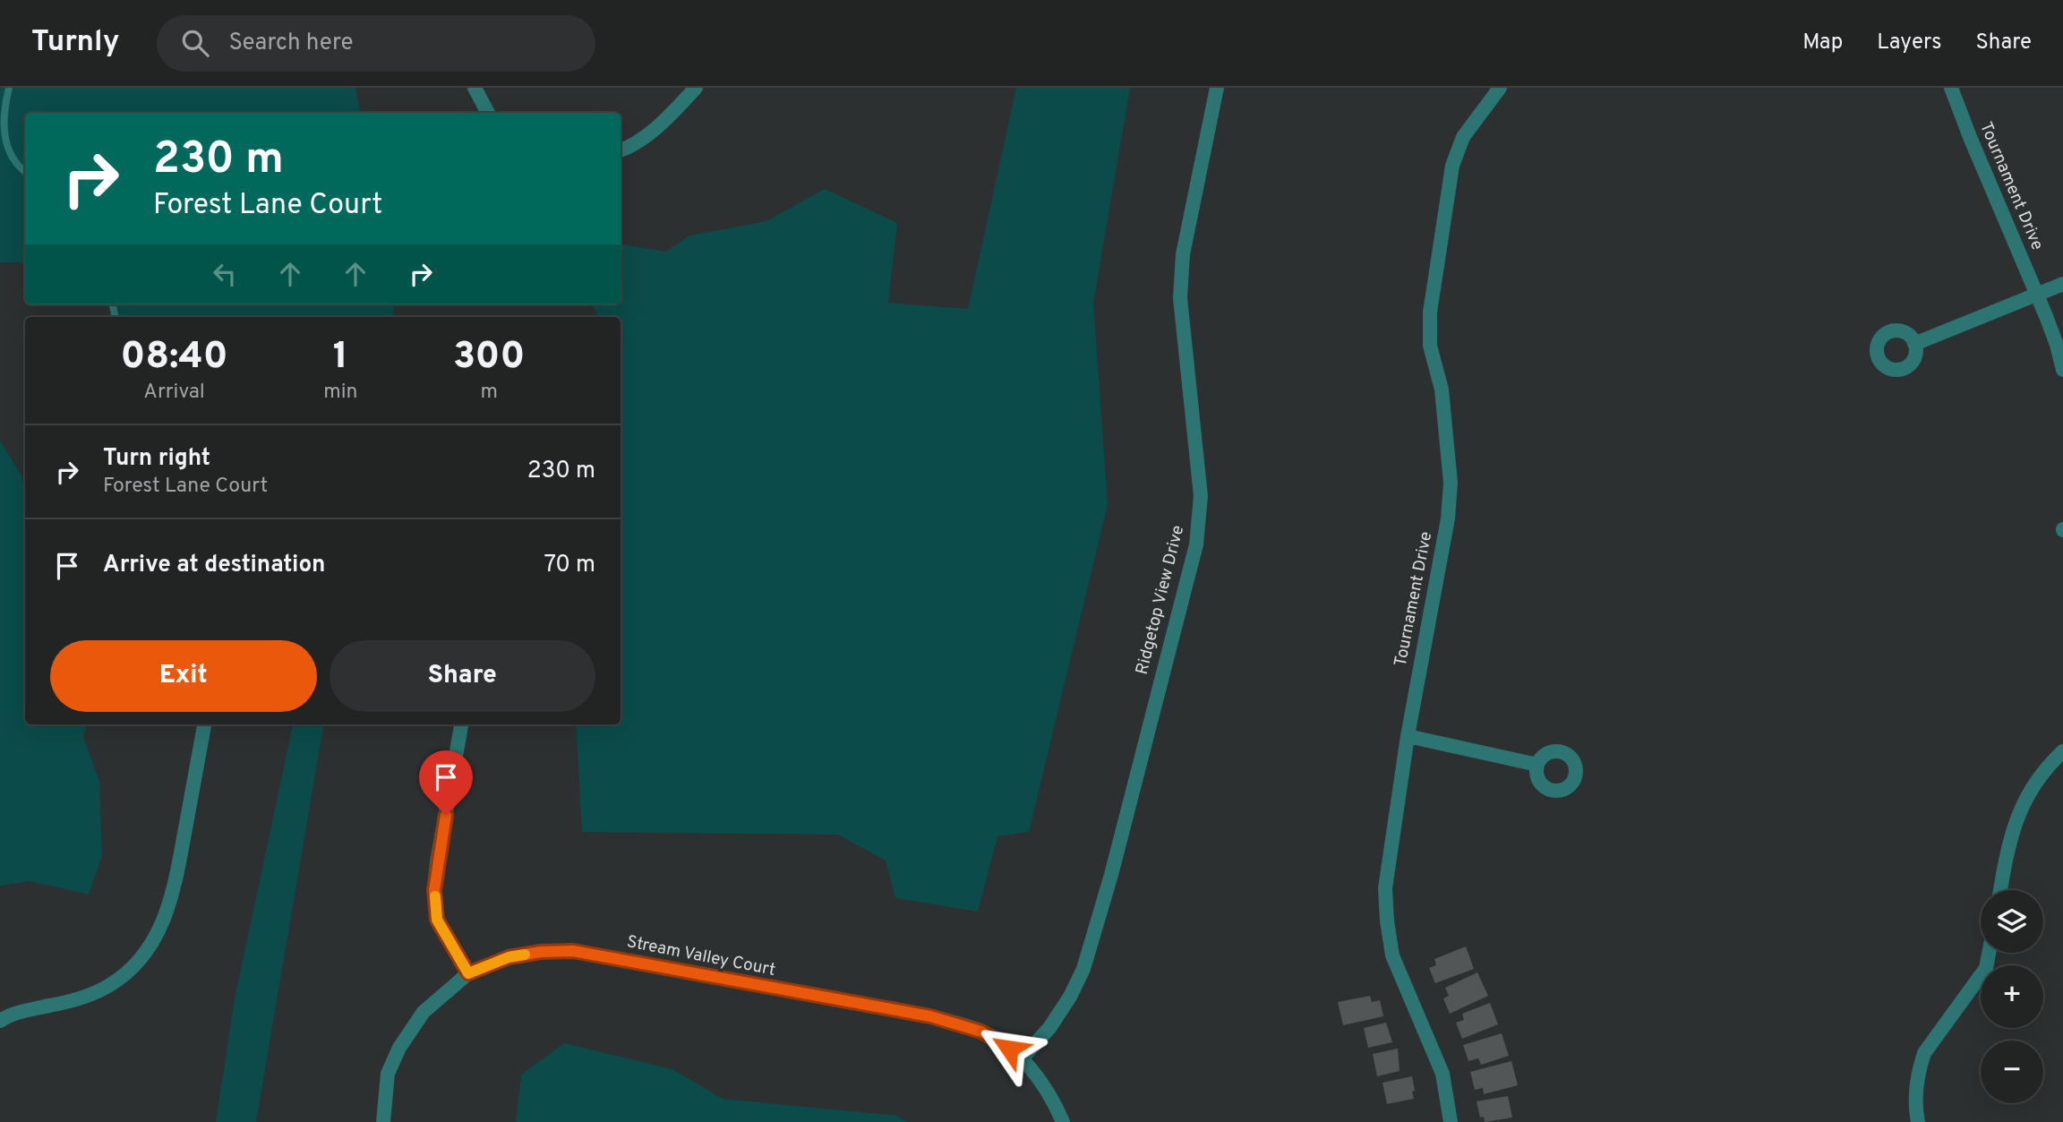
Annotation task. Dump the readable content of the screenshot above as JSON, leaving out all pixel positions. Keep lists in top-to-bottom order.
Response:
{
  "streets": {
    "street": ["Tournament Drive", "Ridgetop View Drive", "Stream Valley Court"]
  },
  "crossings": [
    ["Ridgetop View Drive", "Stream Valley Court"]
  ],
  "page": {
    "header": "Turnly",
    "search": "Search here",
    "nav": ["Map", "Layers", "Share"],
    "turn": ["230 m", "Forest Lane Court"],
    "eta": [
      "08:40",
      "Arrival",
      "1",
      "min",
      "300",
      "m"
    ],
    "list": [
      {
        "name": "Turn right",
        "note": "Forest Lane Court",
        "value": "230 m"
      },
      {
        "name": "Arrive at destination",
        "value": "70 m"
      }
    ],
    "buttons": ["Exit", "Share"],
    "map_buttons": ["+", "−"]
  }
}
